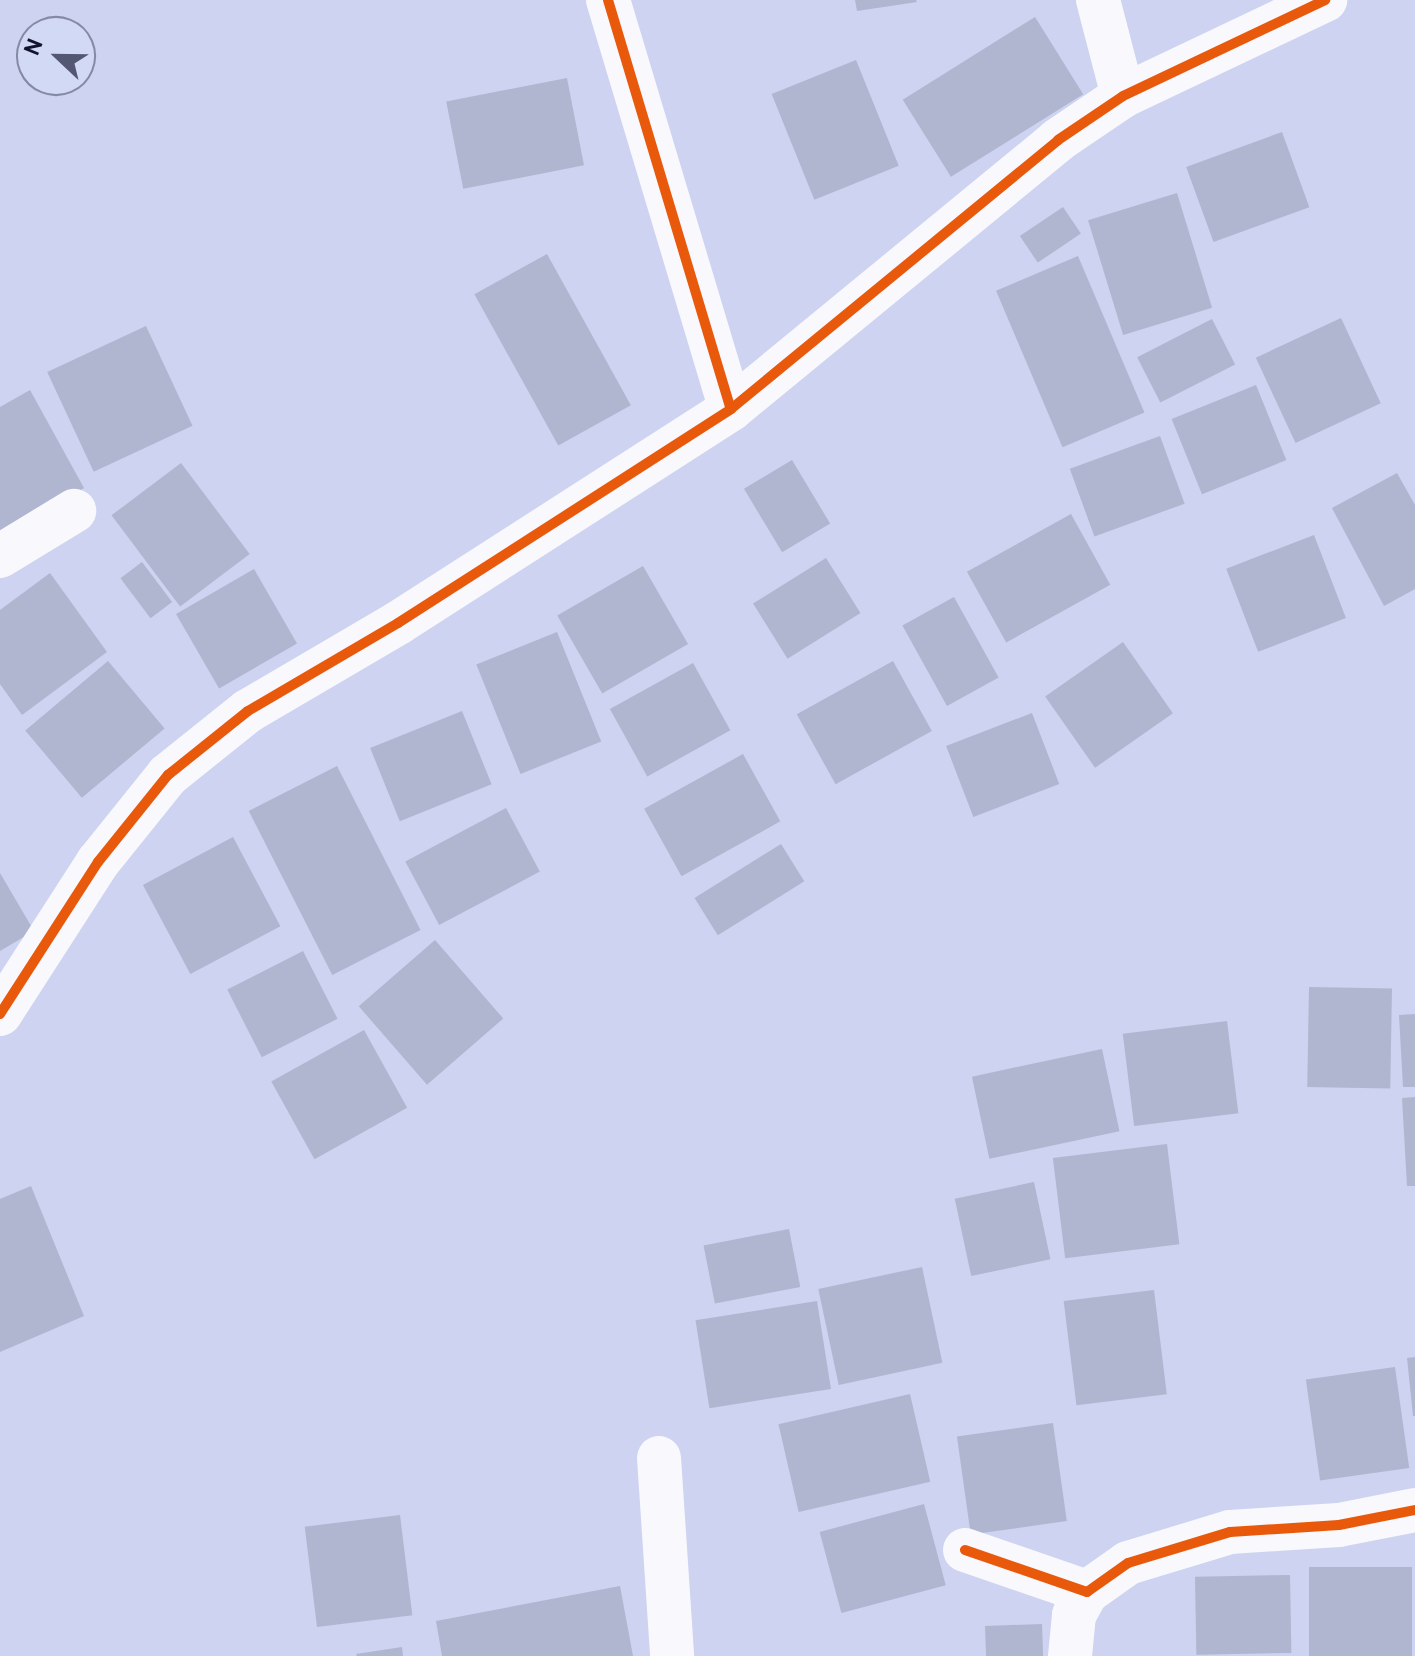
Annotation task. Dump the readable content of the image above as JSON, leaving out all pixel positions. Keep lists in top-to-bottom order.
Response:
{
  "north": "left"
}
